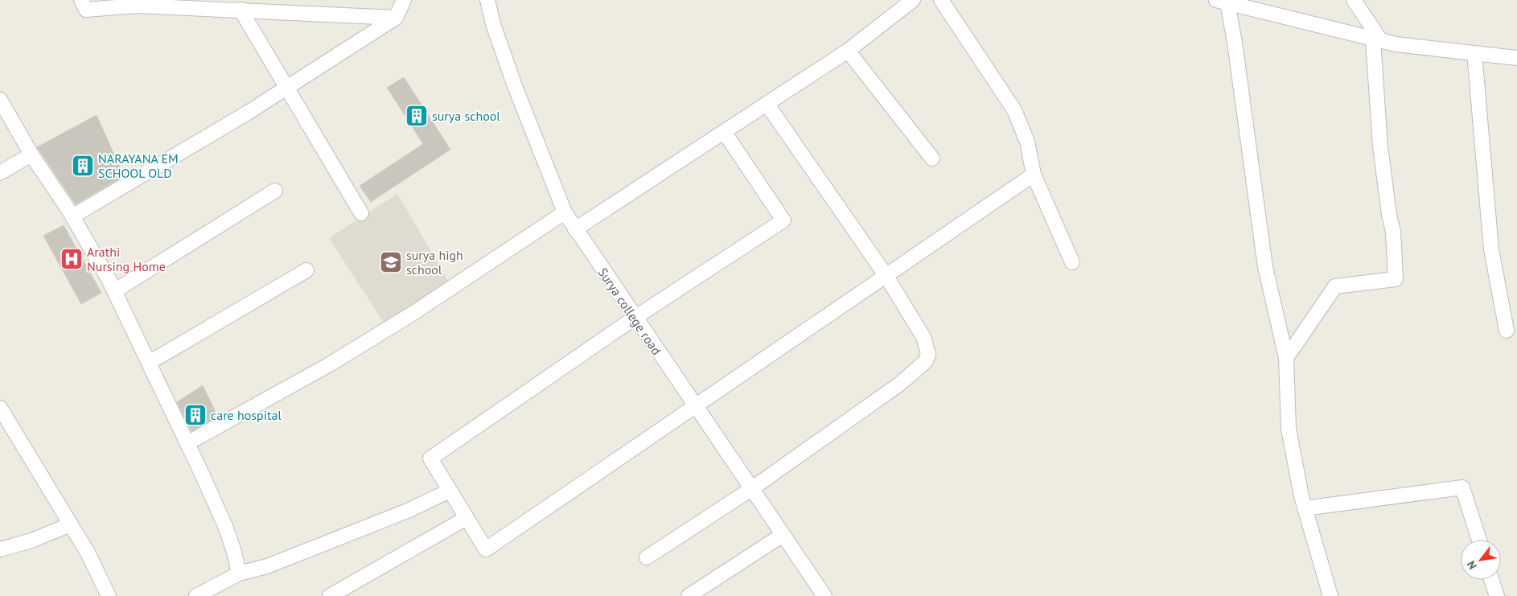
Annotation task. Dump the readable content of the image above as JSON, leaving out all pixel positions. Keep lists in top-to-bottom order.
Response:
{
  "streets": {
    "street": ["Surya college road"]
  },
  "places": {
    "building": ["surya school", "NARAYANA EM SCHOOL OLD", "care hospital"],
    "hospital": ["Arathi Nursing Home"],
    "school or university": ["surya high school"]
  },
  "north": "bottom left"
}
